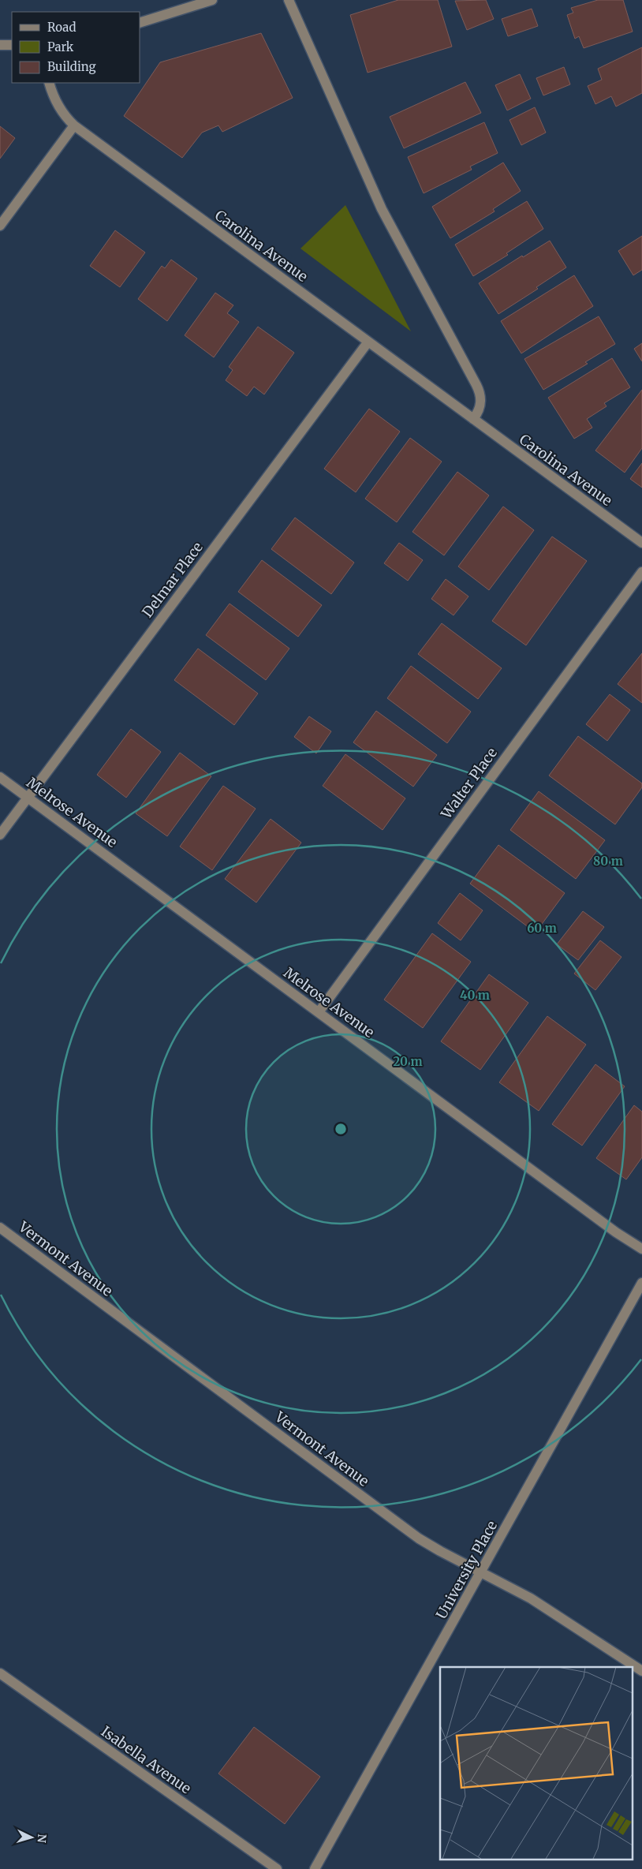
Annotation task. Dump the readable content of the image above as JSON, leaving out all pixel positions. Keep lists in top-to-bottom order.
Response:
{
  "streets": {
    "street": [
      "Carolina Avenue",
      "Delmar Place",
      "Walter Place",
      "Melrose Avenue",
      "Vermont Avenue",
      "University Place",
      "Isabella Avenue"
    ]
  },
  "crossings": [
    ["Carolina Avenue", "Delmar Place"],
    ["Delmar Place", "Melrose Avenue"],
    ["Walter Place", "Melrose Avenue"],
    ["Vermont Avenue", "University Place"]
  ],
  "legend": ["Road", "Park", "Building"],
  "north": "right",
  "rings": [
    "80 m",
    "60 m",
    "40 m",
    "20 m"
  ]
}
